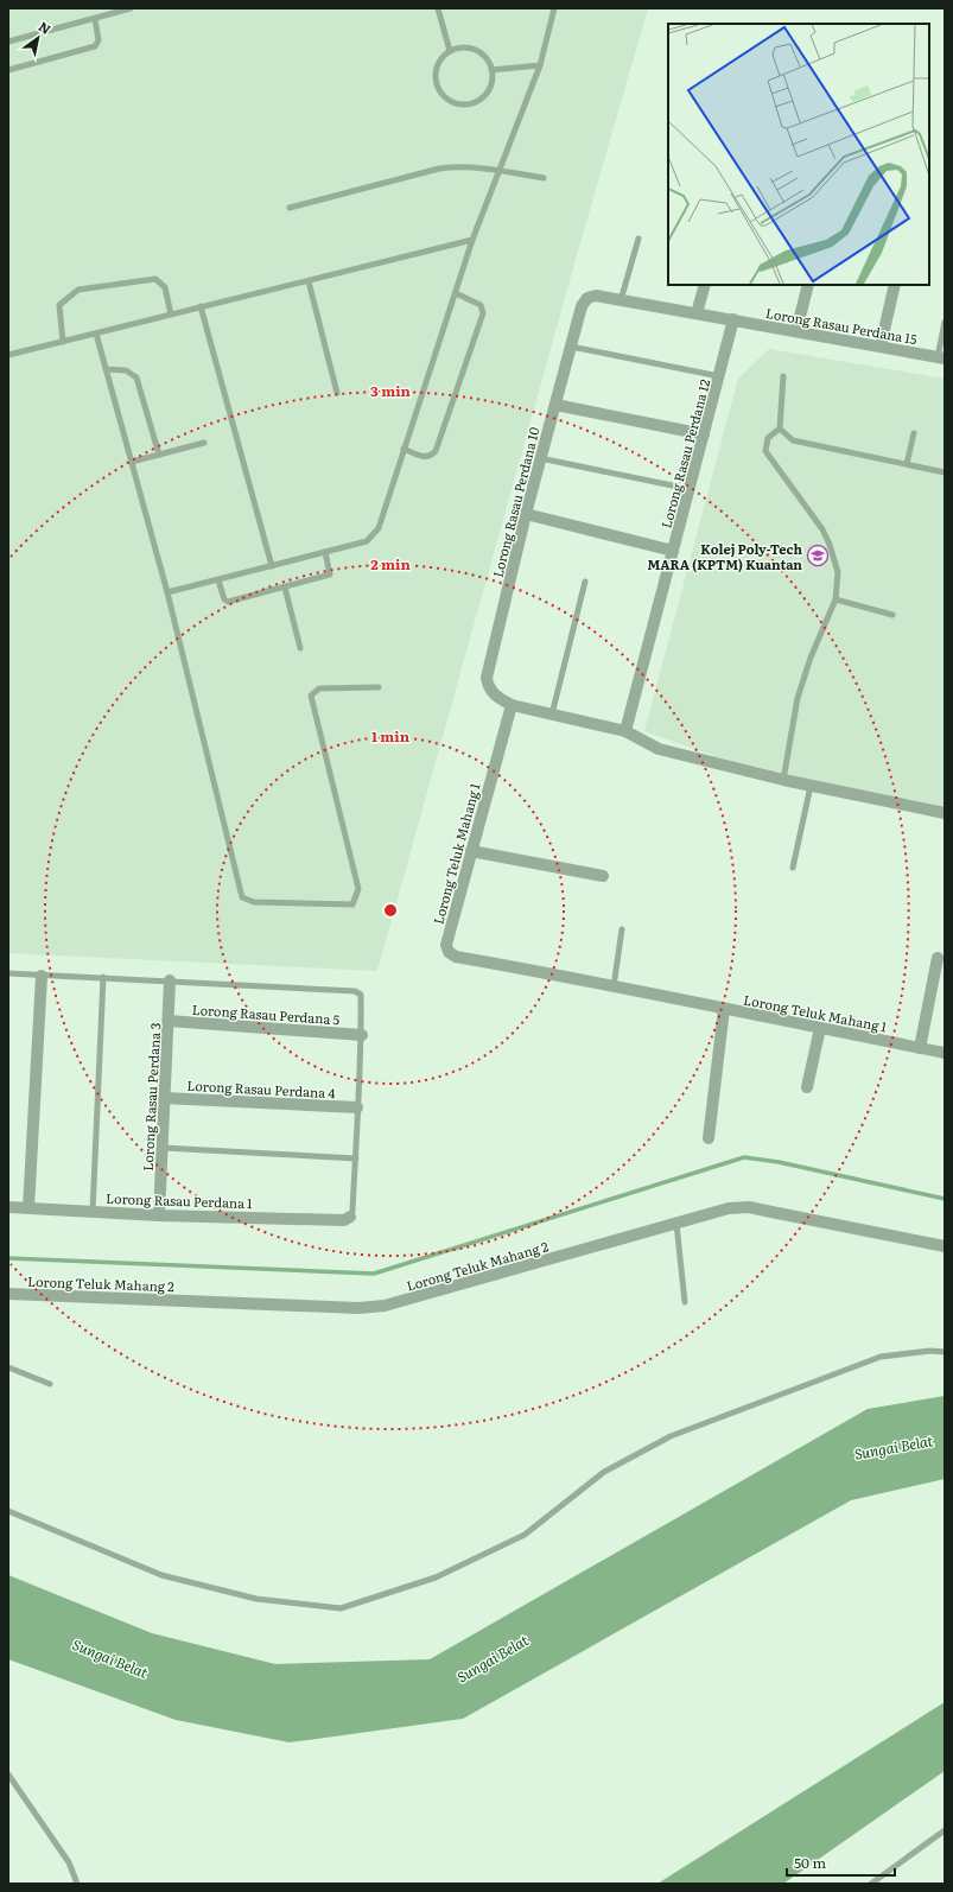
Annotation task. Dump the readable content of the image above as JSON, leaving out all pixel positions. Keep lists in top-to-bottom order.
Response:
{
  "streets": {
    "street": [
      "Lorong Rasau Perdana 15",
      "Lorong Rasau Perdana 12",
      "Lorong Rasau Perdana 10",
      "Lorong Teluk Mahang 1",
      "Lorong Rasau Perdana 5",
      "Lorong Rasau Perdana 4",
      "Lorong Rasau Perdana 3",
      "Lorong Rasau Perdana 1",
      "Lorong Teluk Mahang 2"
    ]
  },
  "crossings": [
    ["Lorong Rasau Perdana 15", "Lorong Rasau Perdana 12"],
    ["Lorong Rasau Perdana 15", "Lorong Rasau Perdana 10"],
    ["Lorong Rasau Perdana 10", "Lorong Teluk Mahang 1"],
    ["Lorong Rasau Perdana 5", "Lorong Rasau Perdana 3"],
    ["Lorong Rasau Perdana 4", "Lorong Rasau Perdana 3"],
    ["Lorong Rasau Perdana 3", "Lorong Rasau Perdana 1"]
  ],
  "water": ["Sungai Belat"],
  "places": {
    "school or university": ["Kolej Poly-Tech MARA (KPTM) Kuantan"]
  },
  "scale_bar": "50 m",
  "north": "top right",
  "rings": ["3 min", "2 min", "1 min"]
}
